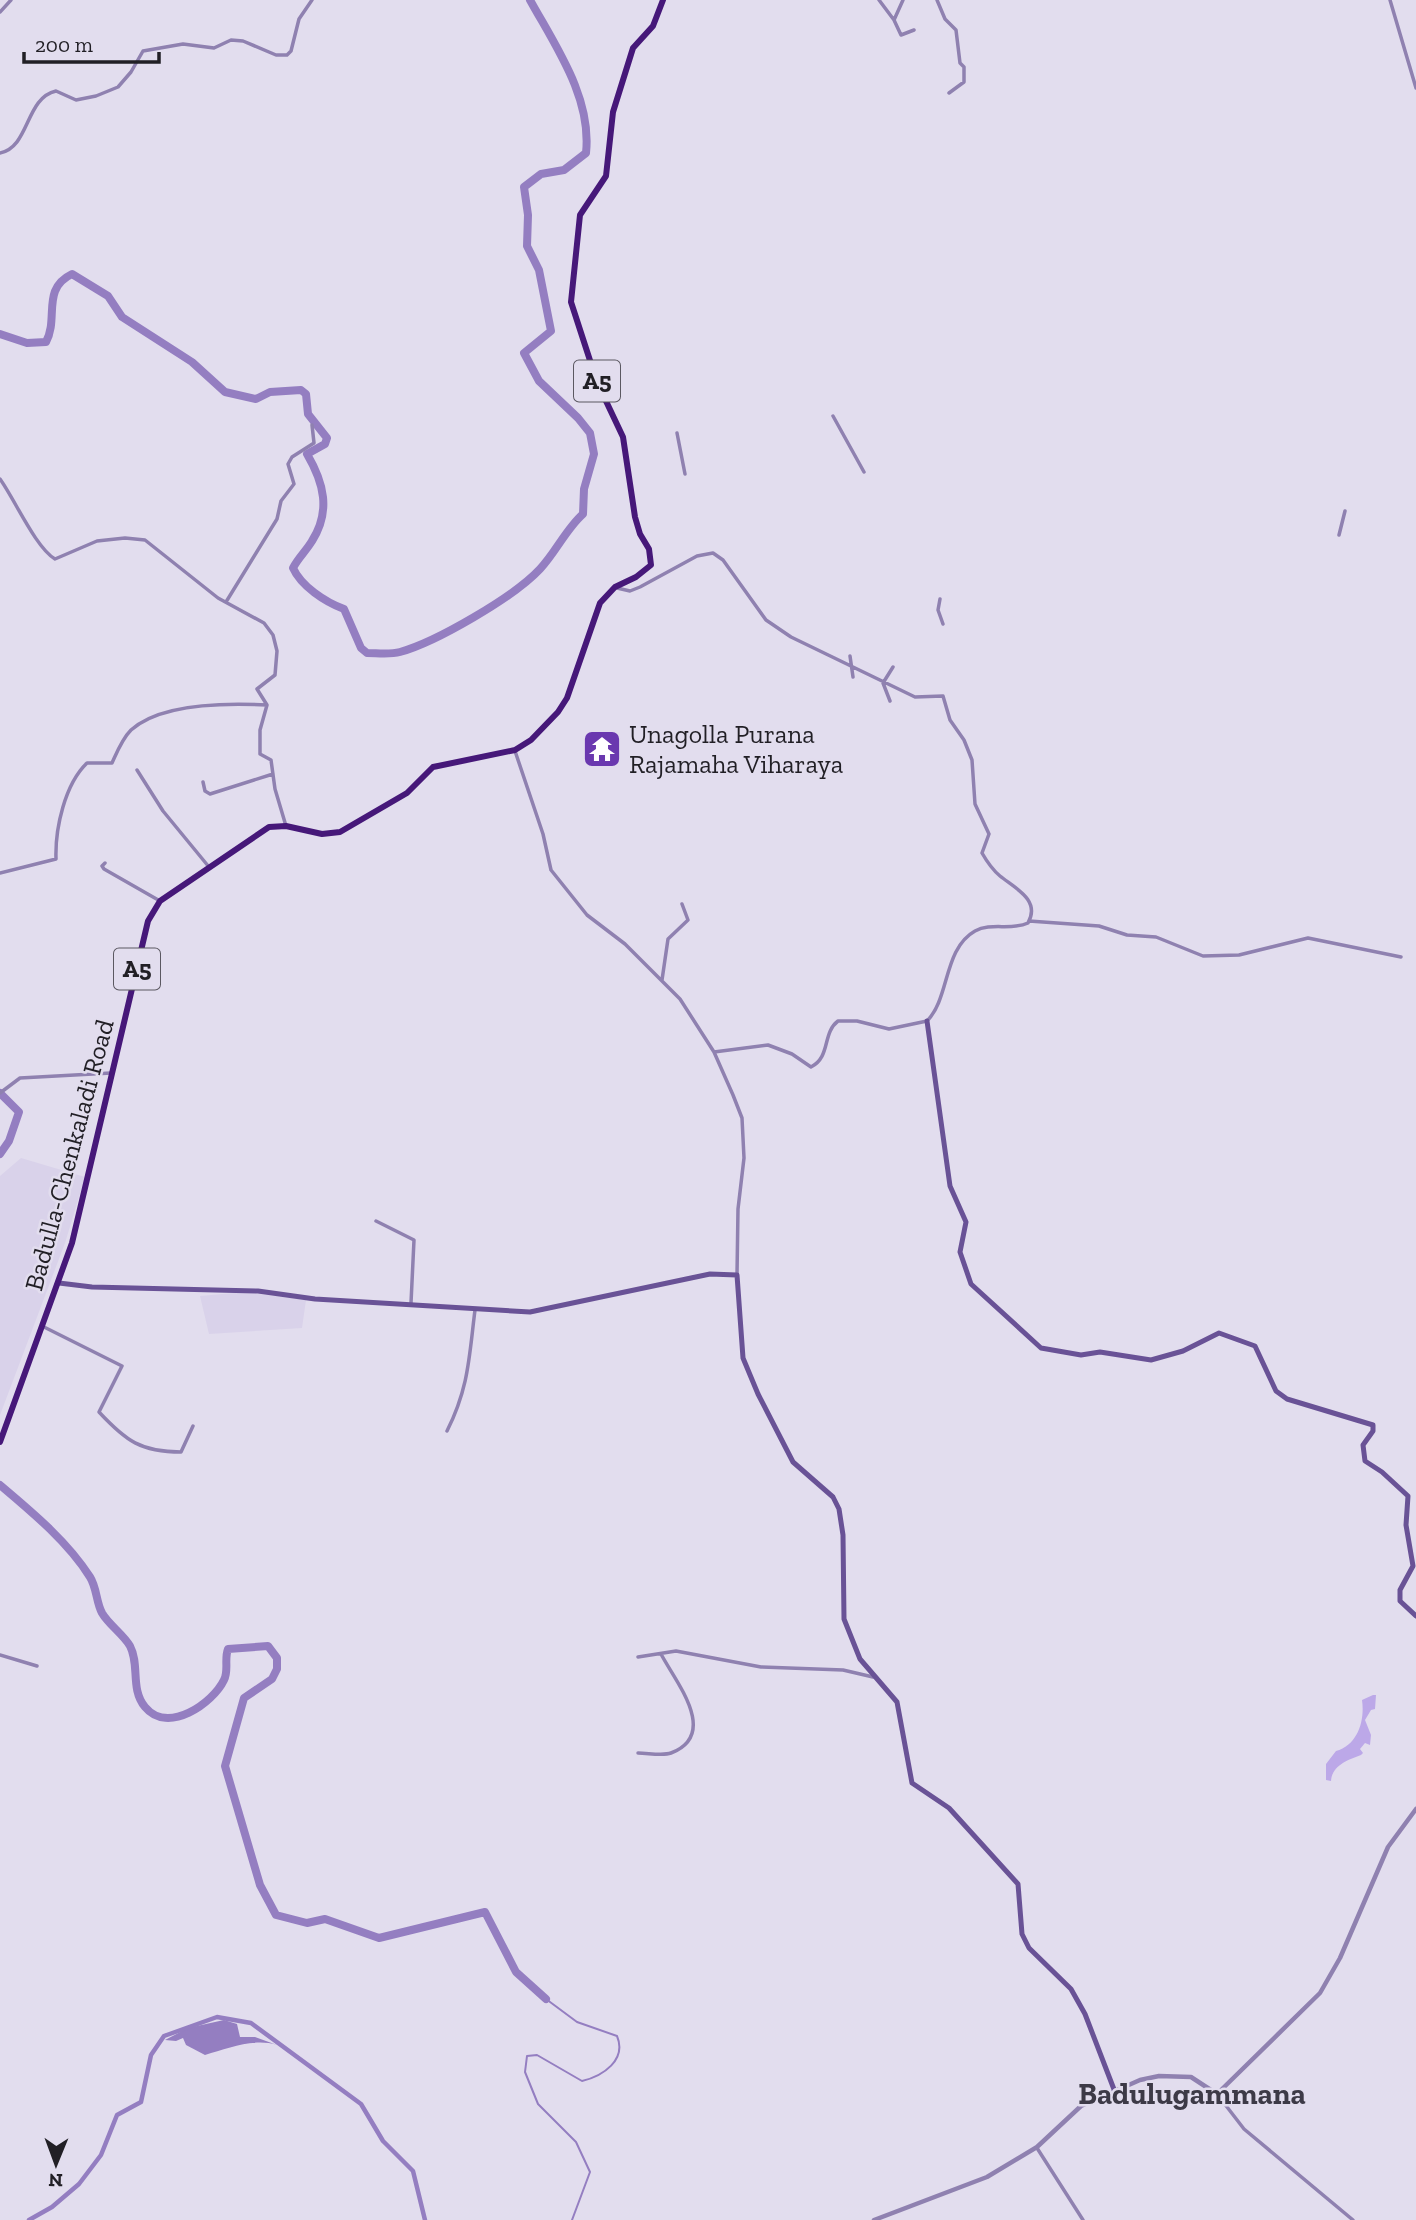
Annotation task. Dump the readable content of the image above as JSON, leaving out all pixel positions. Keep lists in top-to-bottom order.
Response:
{
  "streets": {
    "highway": ["A5", "Badulla-Chenkaladi Road"]
  },
  "districts": ["Badulugammana"],
  "places": {
    "temple": ["Unagolla Purana Rajamaha Viharaya"]
  },
  "scale_bar": "200 m",
  "north": "bottom"
}
